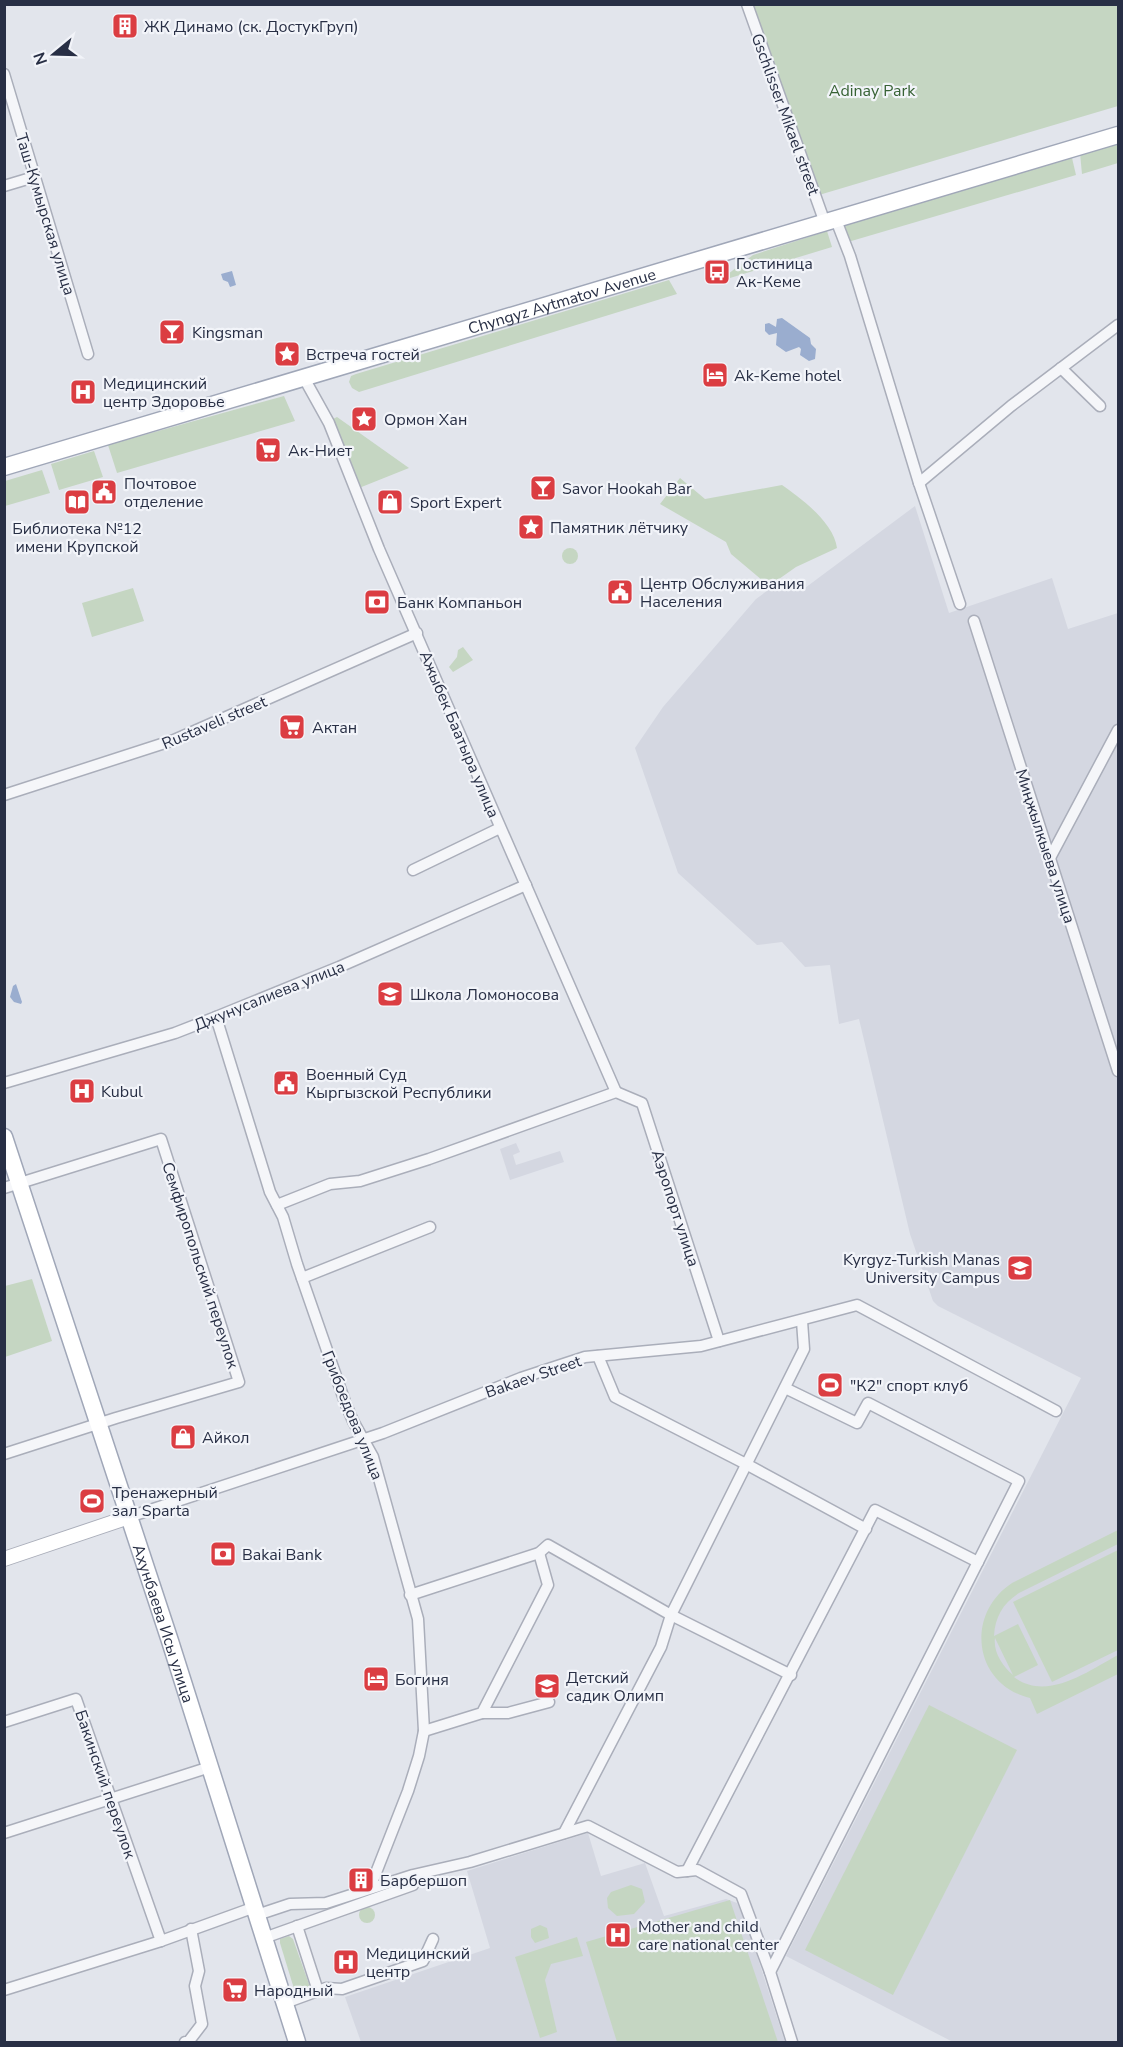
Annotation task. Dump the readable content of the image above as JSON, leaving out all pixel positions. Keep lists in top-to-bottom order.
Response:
{
  "streets": {
    "main road": ["Chyngyz Aytmatov Avenue", "Bakaev Street", "Ахунбаева Исы улица"],
    "street": [
      "Gschlisser Mikael street",
      "Таш-Кумырская улица",
      "Rustaveli street",
      "Ажыбек Баатыра улица",
      "Миңжылкыева улица",
      "Джунусалиева улица",
      "Аэропорт улица",
      "Семфиропольский переулок",
      "Грибоедова улица",
      "Бакинский переулок"
    ]
  },
  "crossings": [
    ["Gschlisser Mikael street", "Chyngyz Aytmatov Avenue"],
    ["Chyngyz Aytmatov Avenue", "Ажыбек Баатыра улица"],
    ["Rustaveli street", "Ажыбек Баатыра улица"],
    ["Ажыбек Баатыра улица", "Джунусалиева улица"],
    ["Ажыбек Баатыра улица", "Аэропорт улица"],
    ["Джунусалиева улица", "Грибоедова улица"],
    ["Аэропорт улица", "Bakaev Street"],
    ["Семфиропольский переулок", "Ахунбаева Исы улица"],
    ["Bakaev Street", "Грибоедова улица"],
    ["Bakaev Street", "Ахунбаева Исы улица"]
  ],
  "parks": ["Adinay Park"],
  "places": {
    "building": ["ЖК Динамо (ск. ДостукГруп)", "Барбершоп"],
    "bus stop": ["Гостиница Ак-Кеме"],
    "bar": ["Kingsman", "Savor Hookah Bar"],
    "place": ["Встреча гостей", "Ормон Хан", "Памятник лётчику"],
    "hotel": ["Ak-Keme hotel", "Богиня"],
    "hospital": [
      "Медицинский центр Здоровье",
      "Kubul",
      "Mother and child care national center",
      "Медицинский центр"
    ],
    "supermarket": ["Ак-Ниет", "Актан", "Народный"],
    "public building": ["Почтовое отделение", "Центр Обслуживания Населения", "Военный Суд Кыргызской Республики"],
    "library": ["Библиотека №12 имени Крупской"],
    "shop": ["Sport Expert", "Айкол"],
    "bank": ["Банк Компаньон", "Bakai Bank"],
    "school or university": ["Школа Ломоносова", "Kyrgyz-Turkish Manas University Campus", "Детский садик Олимп"],
    "sports": ["\"К2\" спорт клуб", "Тренажерный зал Sparta"]
  },
  "north": "left"
}
